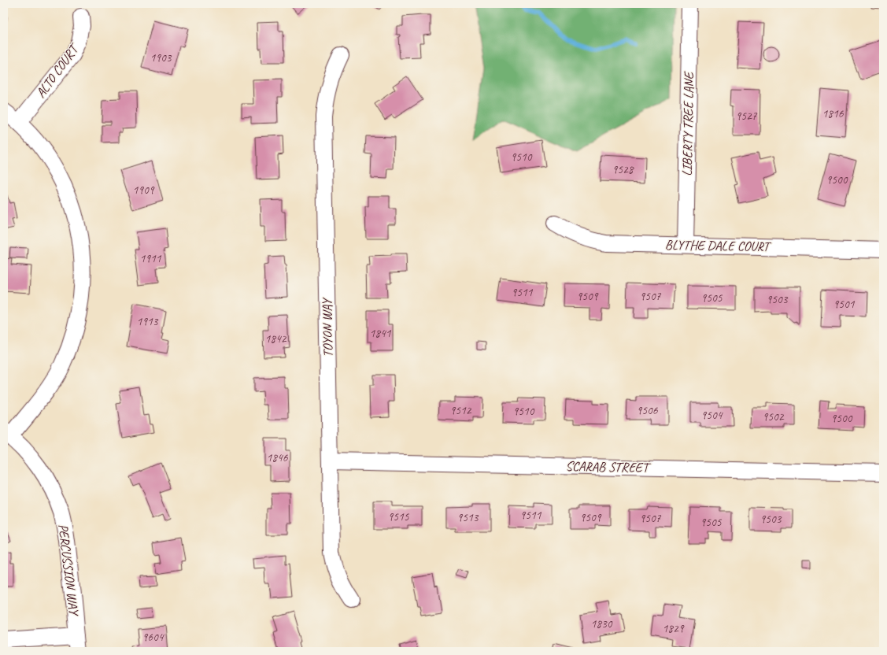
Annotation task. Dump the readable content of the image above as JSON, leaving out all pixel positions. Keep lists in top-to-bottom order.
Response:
{
  "streets": {
    "street": [
      "ALTO COURT",
      "LIBERTY TREE LANE",
      "BLYTHE DALE COURT",
      "TOYON WAY",
      "SCARAB STREET",
      "PERCUSSION WAY"
    ]
  },
  "crossings": [
    ["LIBERTY TREE LANE", "BLYTHE DALE COURT"],
    ["TOYON WAY", "SCARAB STREET"]
  ],
  "house_numbers": [
    "1903",
    "1816",
    "9527",
    "9510",
    "9528",
    "9500",
    "1909",
    "1911",
    "9511",
    "9509",
    "9507",
    "9505",
    "9503",
    "9501",
    "1913",
    "1841",
    "1842",
    "9512",
    "9506",
    "9510",
    "9504",
    "9502",
    "9500",
    "1846",
    "9511",
    "9515",
    "9513",
    "9509",
    "9507",
    "9503",
    "9505",
    "1830",
    "1829",
    "9604"
  ]
}
